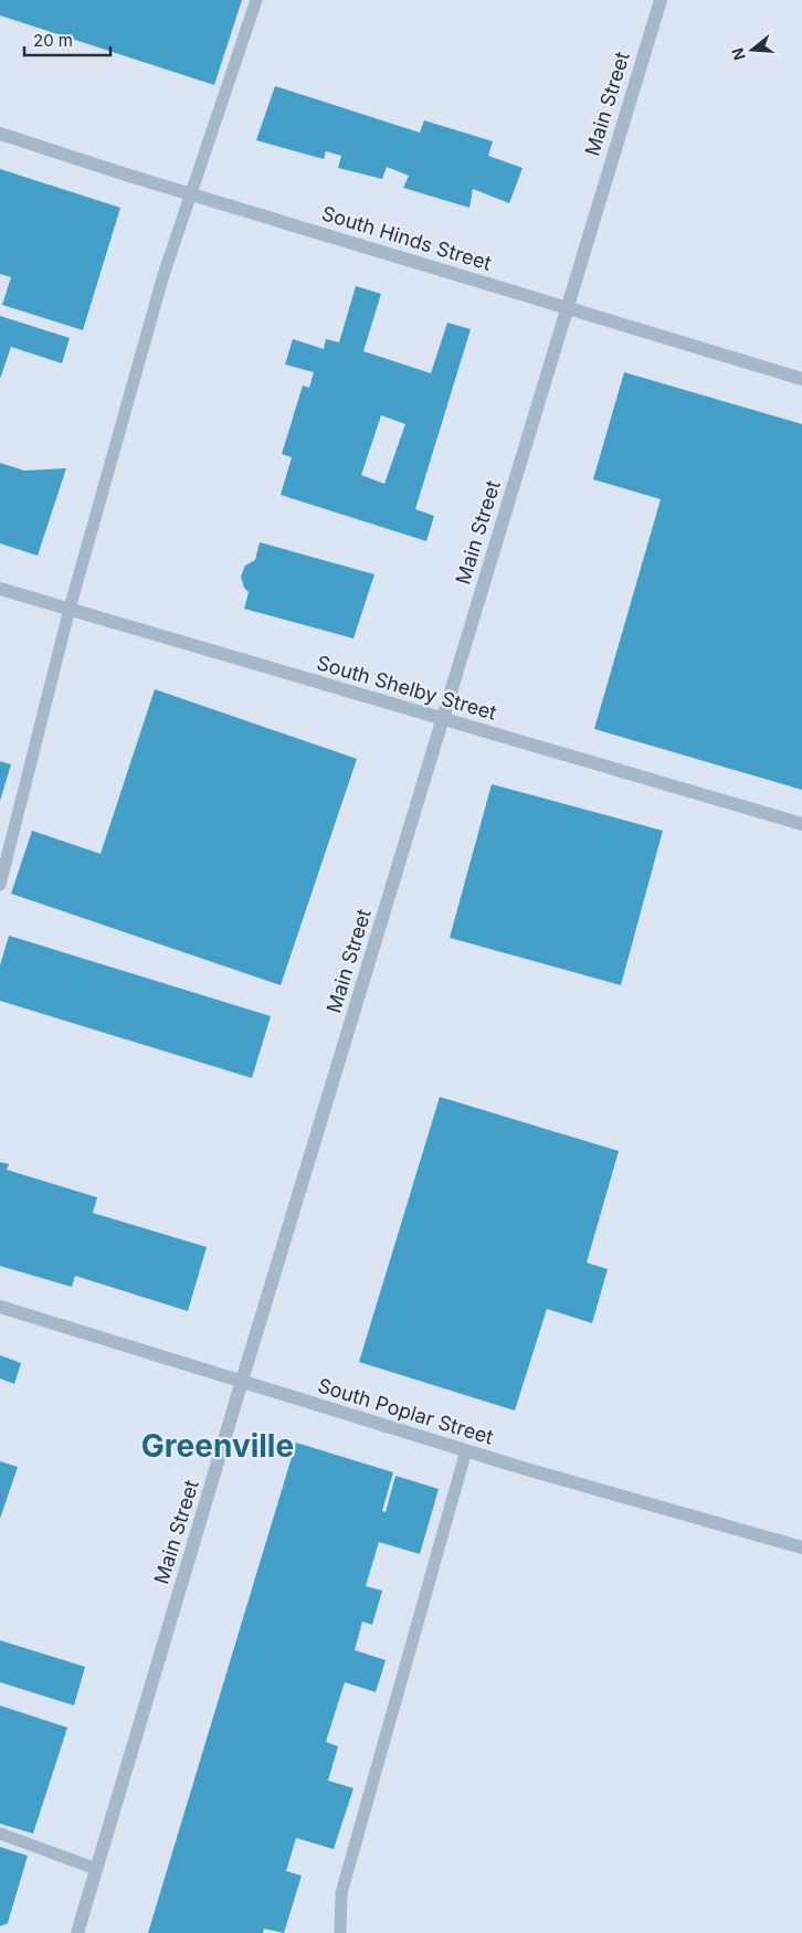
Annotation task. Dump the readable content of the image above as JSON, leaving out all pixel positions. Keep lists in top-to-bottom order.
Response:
{
  "streets": {
    "street": [
      "Main Street",
      "South Hinds Street",
      "South Shelby Street",
      "South Poplar Street"
    ]
  },
  "crossings": [
    ["Main Street", "South Hinds Street"],
    ["Main Street", "South Shelby Street"],
    ["Main Street", "South Poplar Street"]
  ],
  "districts": ["Greenville"],
  "scale_bar": "20 m",
  "north": "left"
}
